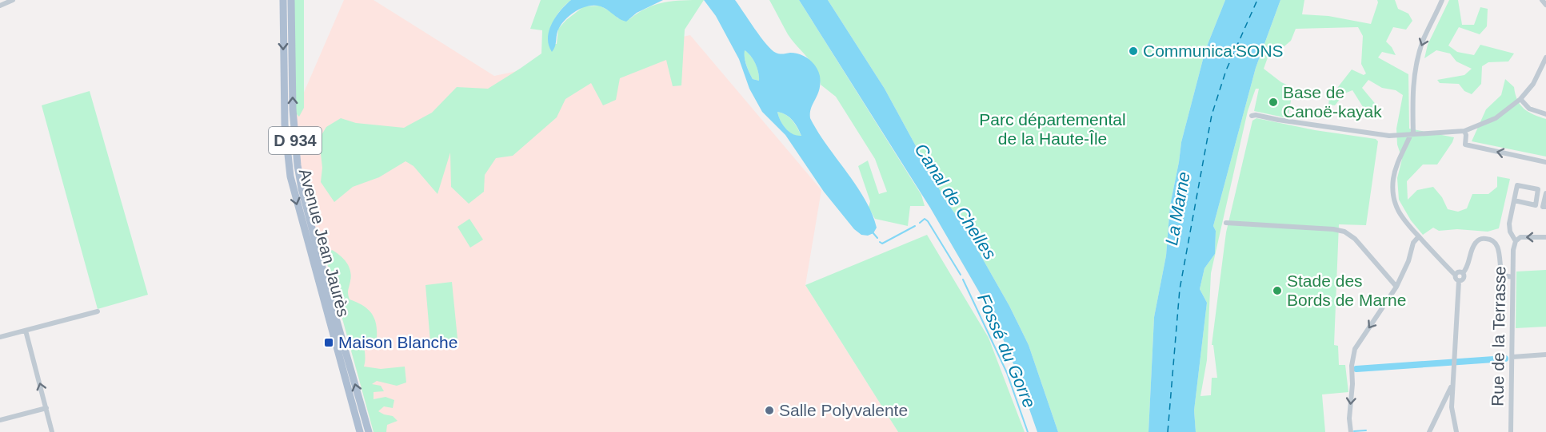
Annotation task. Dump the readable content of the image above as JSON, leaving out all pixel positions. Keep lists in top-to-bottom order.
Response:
{
  "streets": {
    "main road": ["D 934", "Avenue Jean Jaurès"],
    "street": ["Rue de la Terrasse"]
  },
  "water": ["Canal de Chelles", "La Marne", "Fossé du Gorre"],
  "parks": ["Parc départemental de la Haute-Île"],
  "places": {
    "other": [
      "Communica'SONS",
      "Base de Canoë-kayak",
      "Stade des Bords de Marne",
      "Salle Polyvalente"
    ],
    "transit": ["Maison Blanche"]
  }
}
